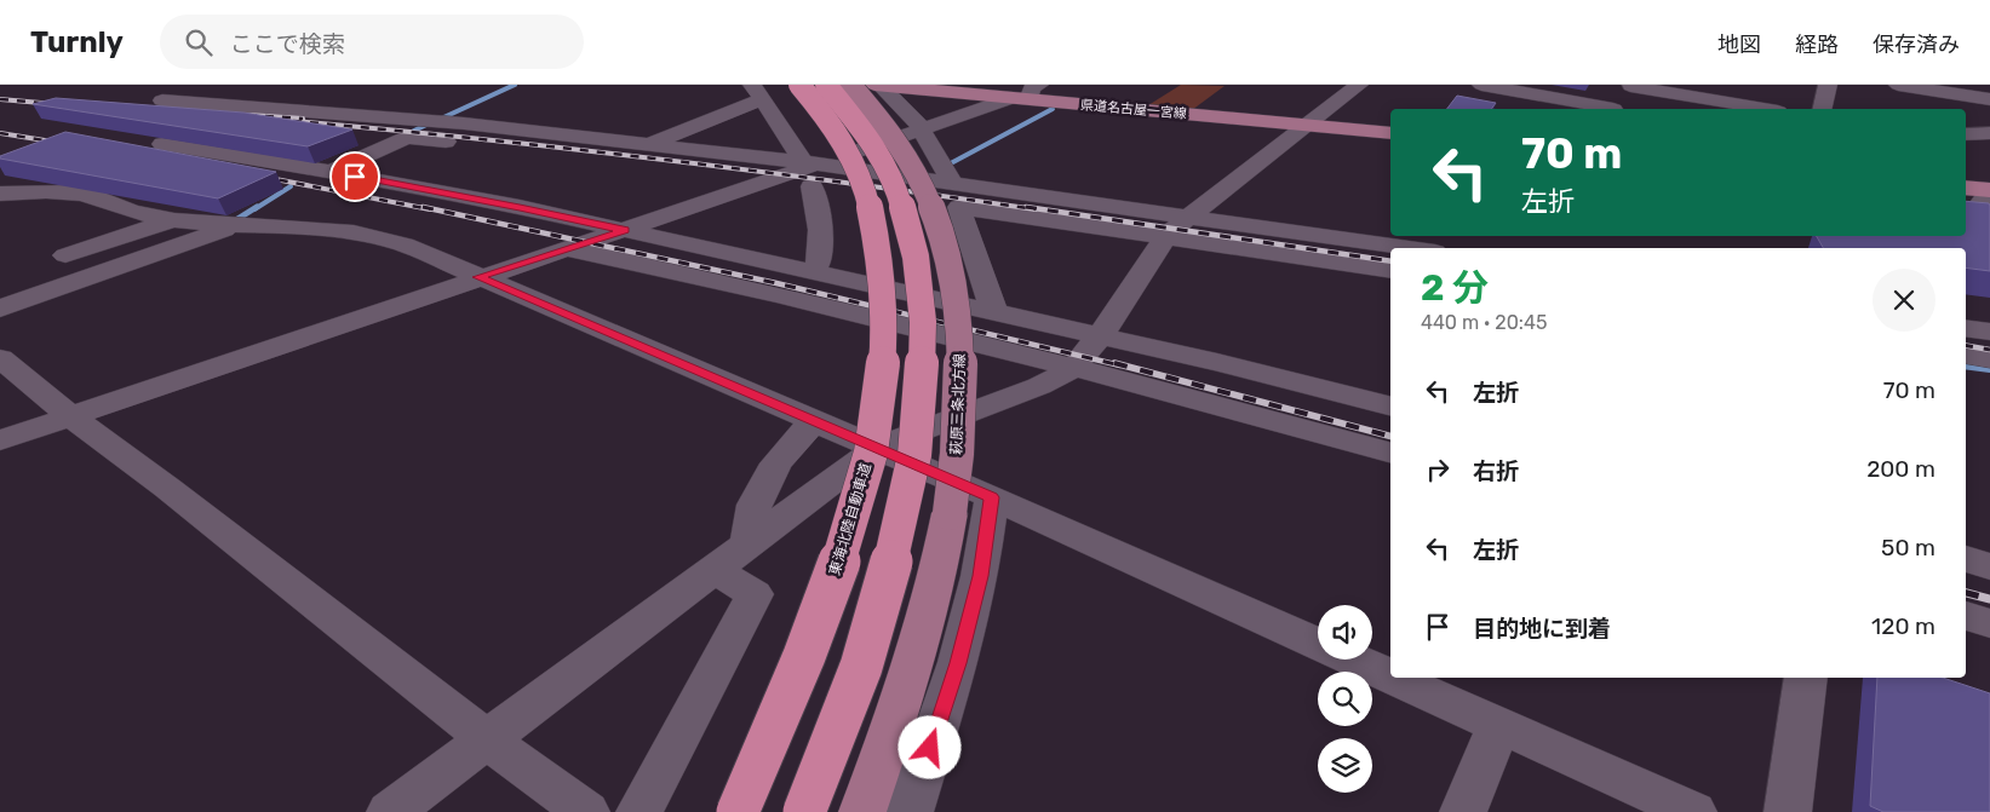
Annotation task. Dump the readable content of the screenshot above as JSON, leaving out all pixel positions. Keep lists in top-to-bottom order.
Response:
{
  "streets": {
    "highway": ["東海北陸自動車道"],
    "main road": ["県道名古屋一宮線", "萩原三条北方線"]
  },
  "page": {
    "header": "Turnly",
    "search": "ここで検索",
    "nav": ["地図", "経路", "保存済み"],
    "turn": ["70 m", "左折"],
    "heading": ["2 分", "440 m · 20:45"],
    "list": [
      {
        "name": "左折",
        "value": "70 m"
      },
      {
        "name": "右折",
        "value": "200 m"
      },
      {
        "name": "左折",
        "value": "50 m"
      },
      {
        "name": "目的地に到着",
        "value": "120 m"
      }
    ]
  }
}
